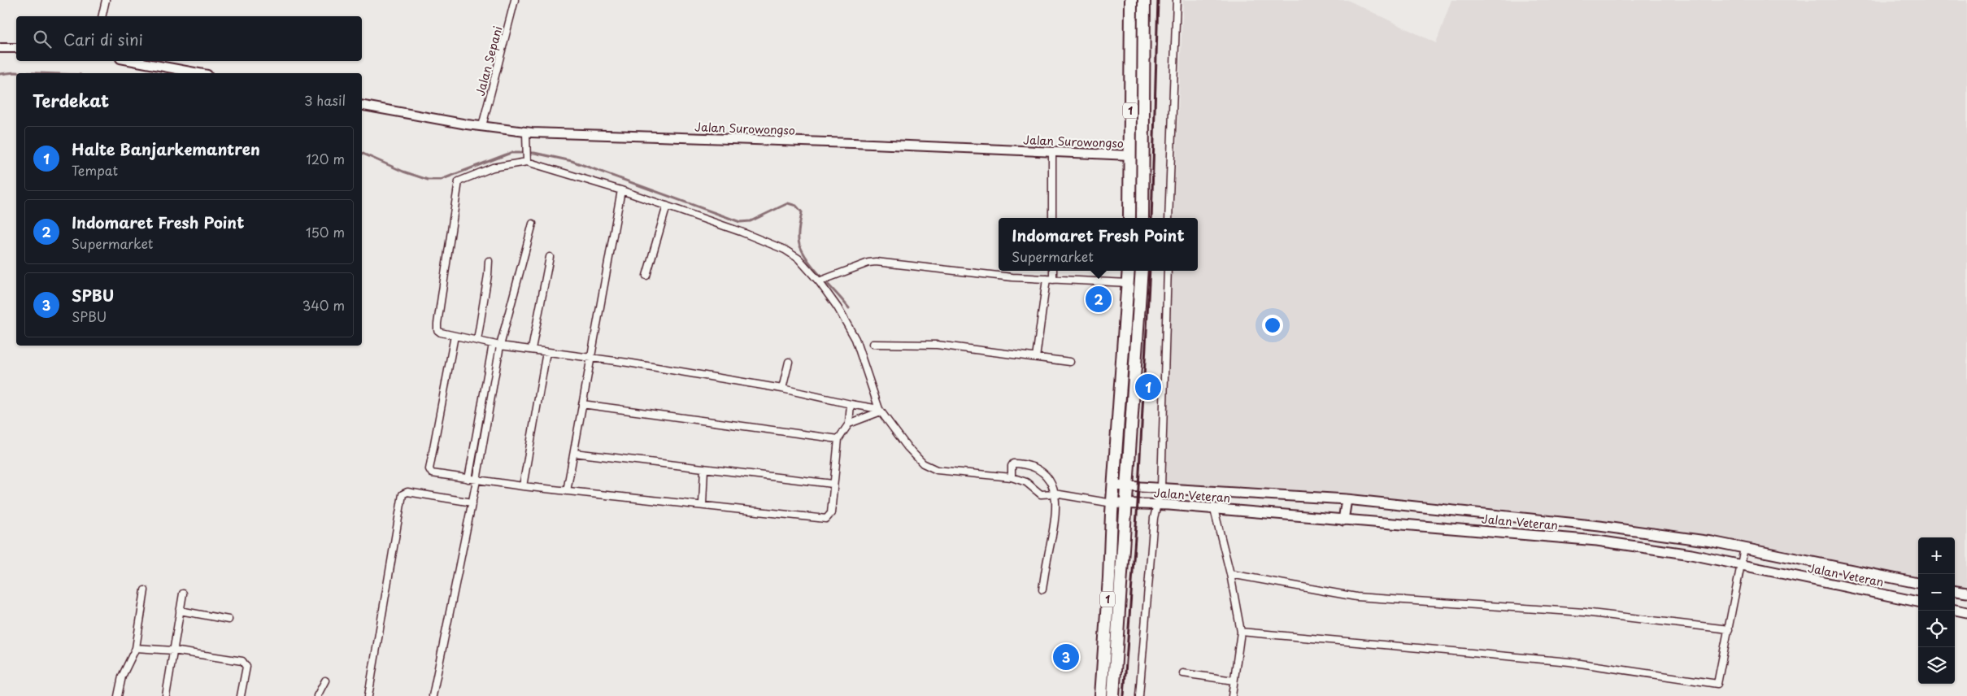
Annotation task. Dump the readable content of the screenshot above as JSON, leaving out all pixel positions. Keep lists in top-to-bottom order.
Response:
{
  "streets": {
    "highway": ["1"],
    "main road": ["Jalan Veteran"],
    "street": ["Jalan Sepani", "Jalan Surowongso"]
  },
  "crossings": [
    ["Jalan Sepani", "Jalan Surowongso"],
    ["1", "Jalan Surowongso"],
    ["1", "Jalan Veteran"]
  ],
  "page": {
    "search": "Cari di sini",
    "heading": ["Terdekat", "3 hasil"],
    "list": [
      {
        "mark": "1",
        "name": "Halte Banjarkemantren",
        "note": "Tempat",
        "value": "120 m"
      },
      {
        "mark": "2",
        "name": "Indomaret Fresh Point",
        "note": "Supermarket",
        "value": "150 m"
      },
      {
        "mark": "3",
        "name": "SPBU",
        "note": "SPBU",
        "value": "340 m"
      }
    ],
    "popup": ["Indomaret Fresh Point", "Supermarket"],
    "pins": ["2", "1", "3"],
    "map_buttons": ["+", "−"]
  }
}
